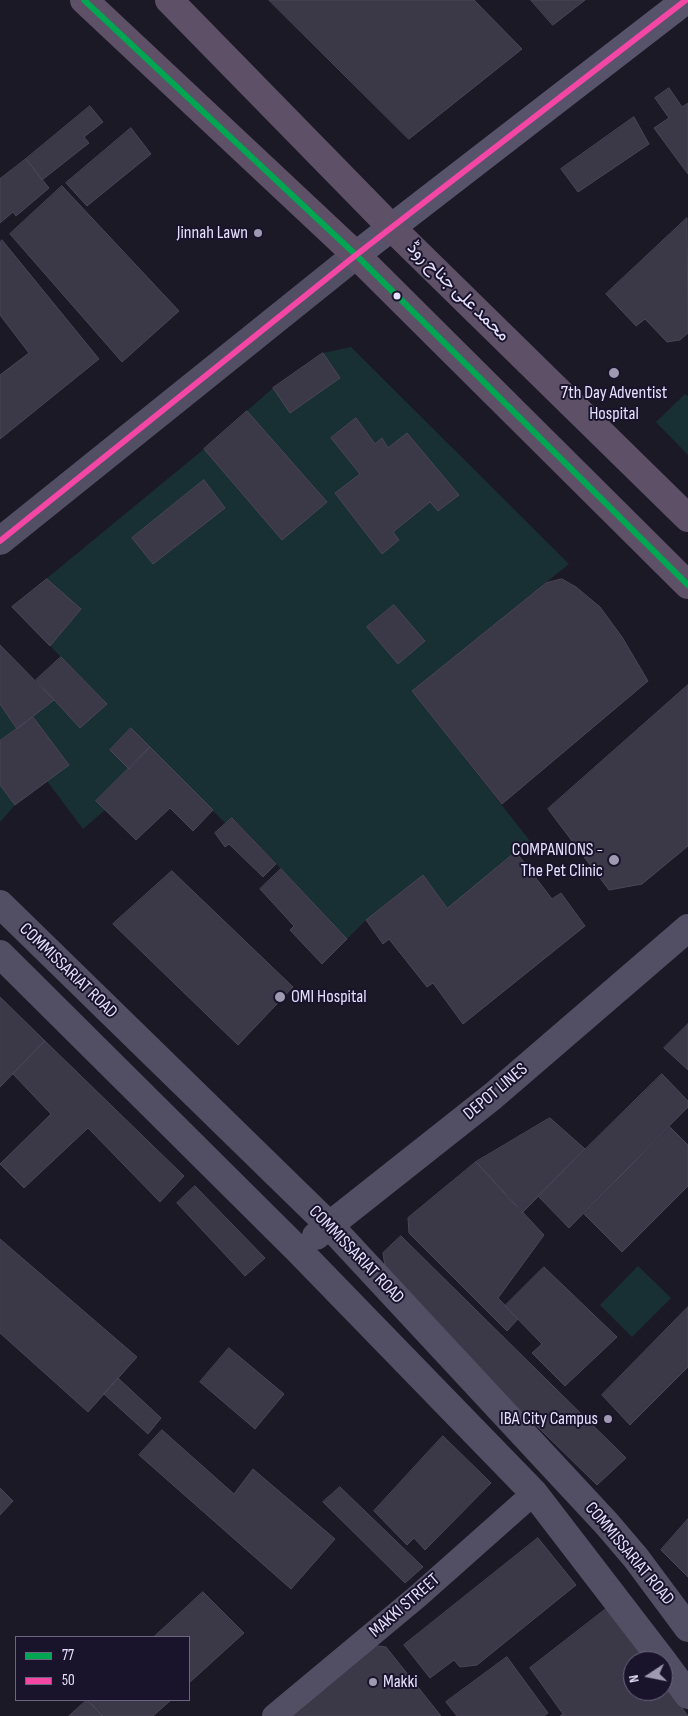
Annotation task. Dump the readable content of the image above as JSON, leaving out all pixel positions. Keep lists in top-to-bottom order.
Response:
{
  "streets": {
    "highway": ["محمد علی جناح روڈ"],
    "street": ["COMMISSARIAT ROAD", "DEPOT LINES", "MAKKI STREET"]
  },
  "crossings": [
    ["COMMISSARIAT ROAD", "DEPOT LINES"],
    ["COMMISSARIAT ROAD", "MAKKI STREET"]
  ],
  "places": [
    "Jinnah Lawn",
    "7th Day Adventist Hospital",
    "COMPANIONS - The Pet Clinic",
    "OMI Hospital",
    "IBA City Campus",
    "Makki"
  ],
  "lines": ["transit line 77", "transit line 50"],
  "legend": ["77", "50"],
  "north": "left"
}
